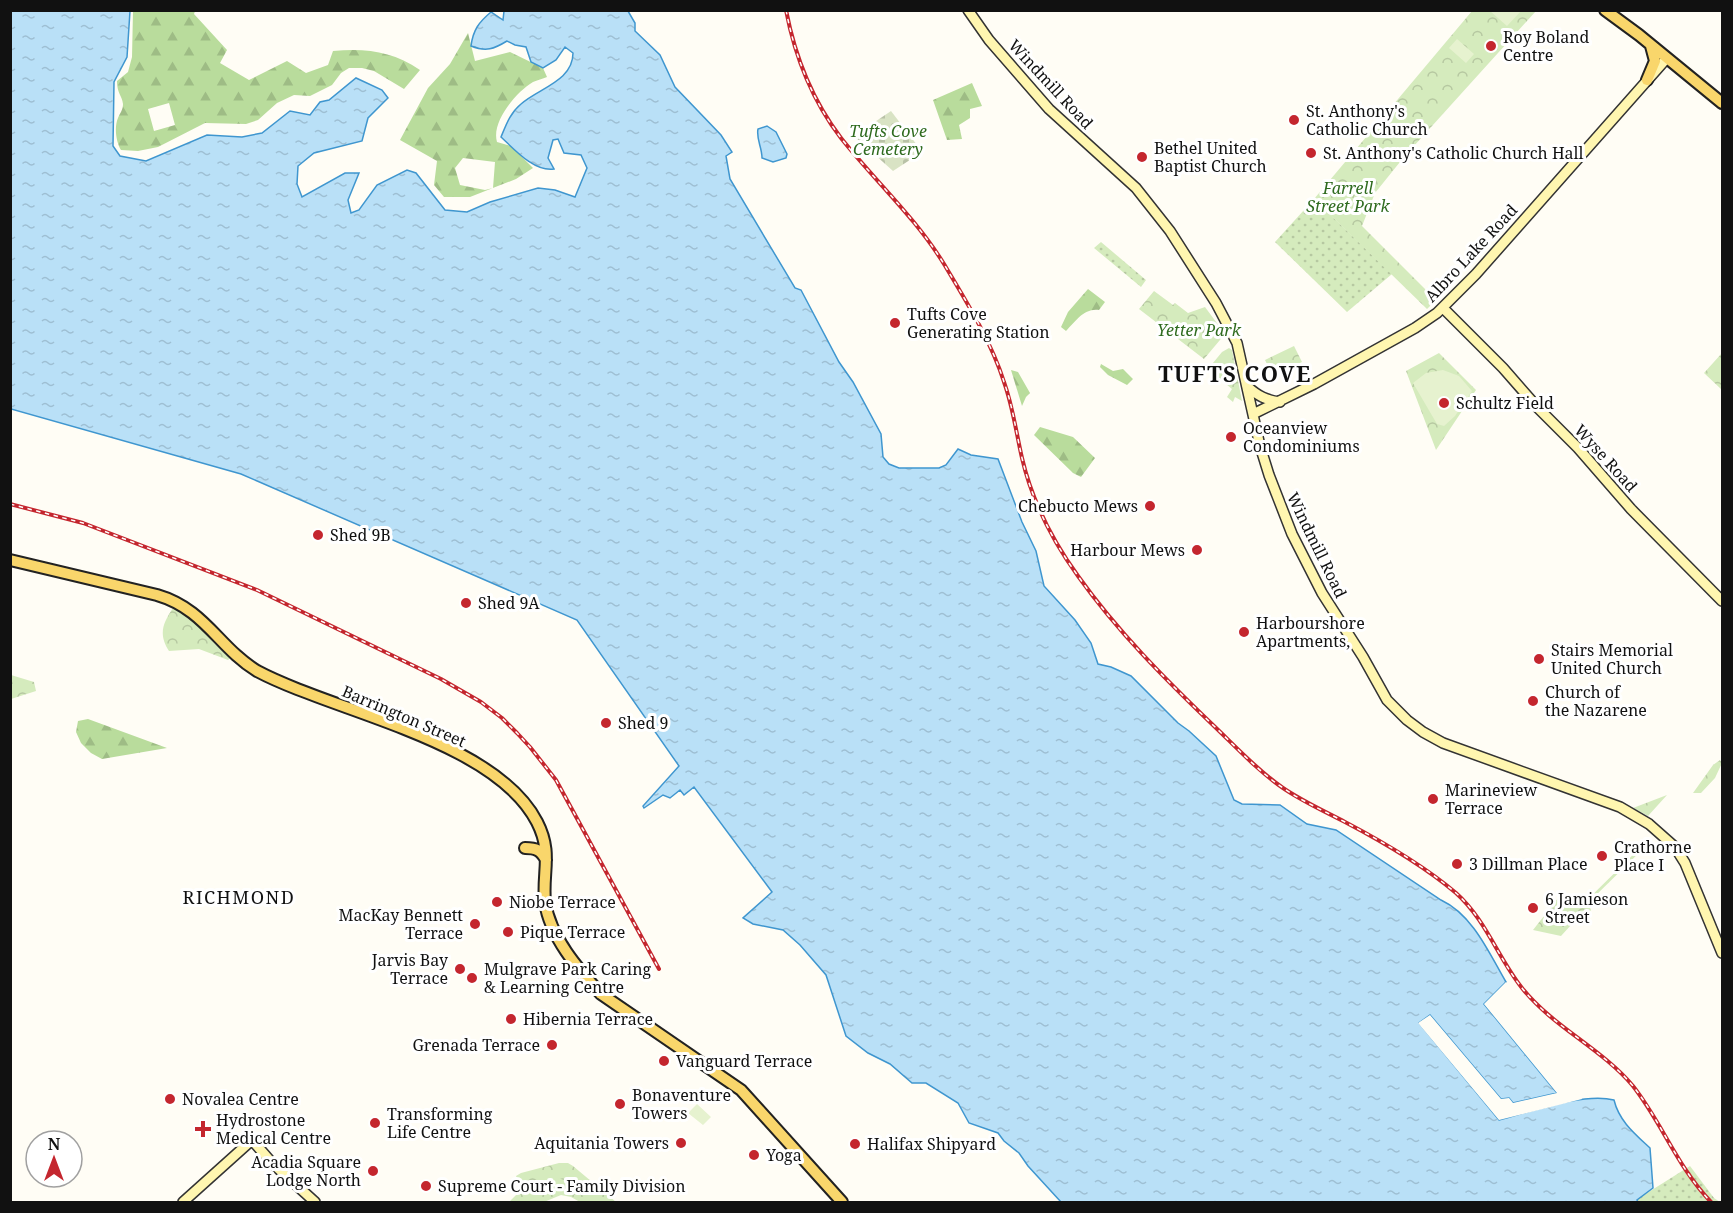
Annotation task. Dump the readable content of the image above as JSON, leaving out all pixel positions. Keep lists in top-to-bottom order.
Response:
{
  "streets": {
    "main road": [
      "Windmill Road",
      "Albro Lake Road",
      "Wyse Road",
      "Barrington Street"
    ]
  },
  "crossings": [
    ["Windmill Road", "Albro Lake Road"],
    ["Albro Lake Road", "Wyse Road"]
  ],
  "districts": ["TUFTS COVE", "RICHMOND"],
  "parks": ["Tufts Cove Cemetery", "Farrell Street Park", "Yetter Park"],
  "places": {
    "other": [
      "Roy Boland Centre",
      "St. Anthony's Catholic Church",
      "St. Anthony's Catholic Church Hall",
      "Bethel United Baptist Church",
      "Tufts Cove Generating Station",
      "Schultz Field",
      "Oceanview Condominiums",
      "Chebucto Mews",
      "Shed 9B",
      "Harbour Mews",
      "Shed 9A",
      "Harbourshore Apartments,",
      "Stairs Memorial United Church",
      "Church of the Nazarene",
      "Shed 9",
      "Marineview Terrace",
      "Crathorne Place I",
      "3 Dillman Place",
      "Niobe Terrace",
      "6 Jamieson Street",
      "MacKay Bennett Terrace",
      "Pique Terrace",
      "Jarvis Bay Terrace",
      "Mulgrave Park Caring & Learning Centre",
      "Hibernia Terrace",
      "Grenada Terrace",
      "Vanguard Terrace",
      "Novalea Centre",
      "Bonaventure Towers",
      "Transforming Life Centre",
      "Aquitania Towers",
      "Halifax Shipyard",
      "Yoga",
      "Acadia Square Lodge North",
      "Supreme Court - Family Division"
    ],
    "health": ["Hydrostone Medical Centre"]
  },
  "north": "top"
}
